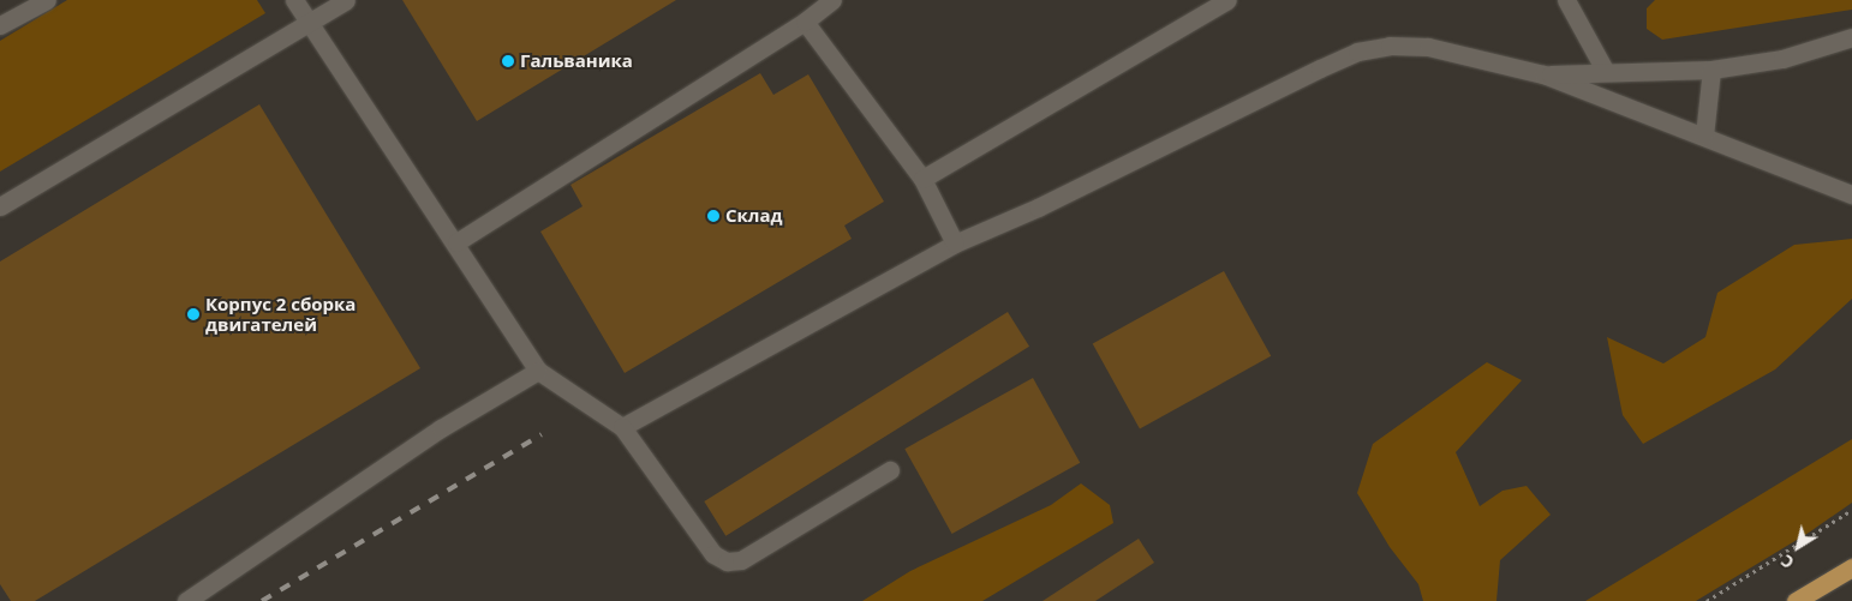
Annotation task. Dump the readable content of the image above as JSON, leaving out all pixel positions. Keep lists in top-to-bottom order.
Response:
{
  "places": ["Гальваника", "Склад", "Корпус 2 сборка двигателей"],
  "north": "bottom left"
}
